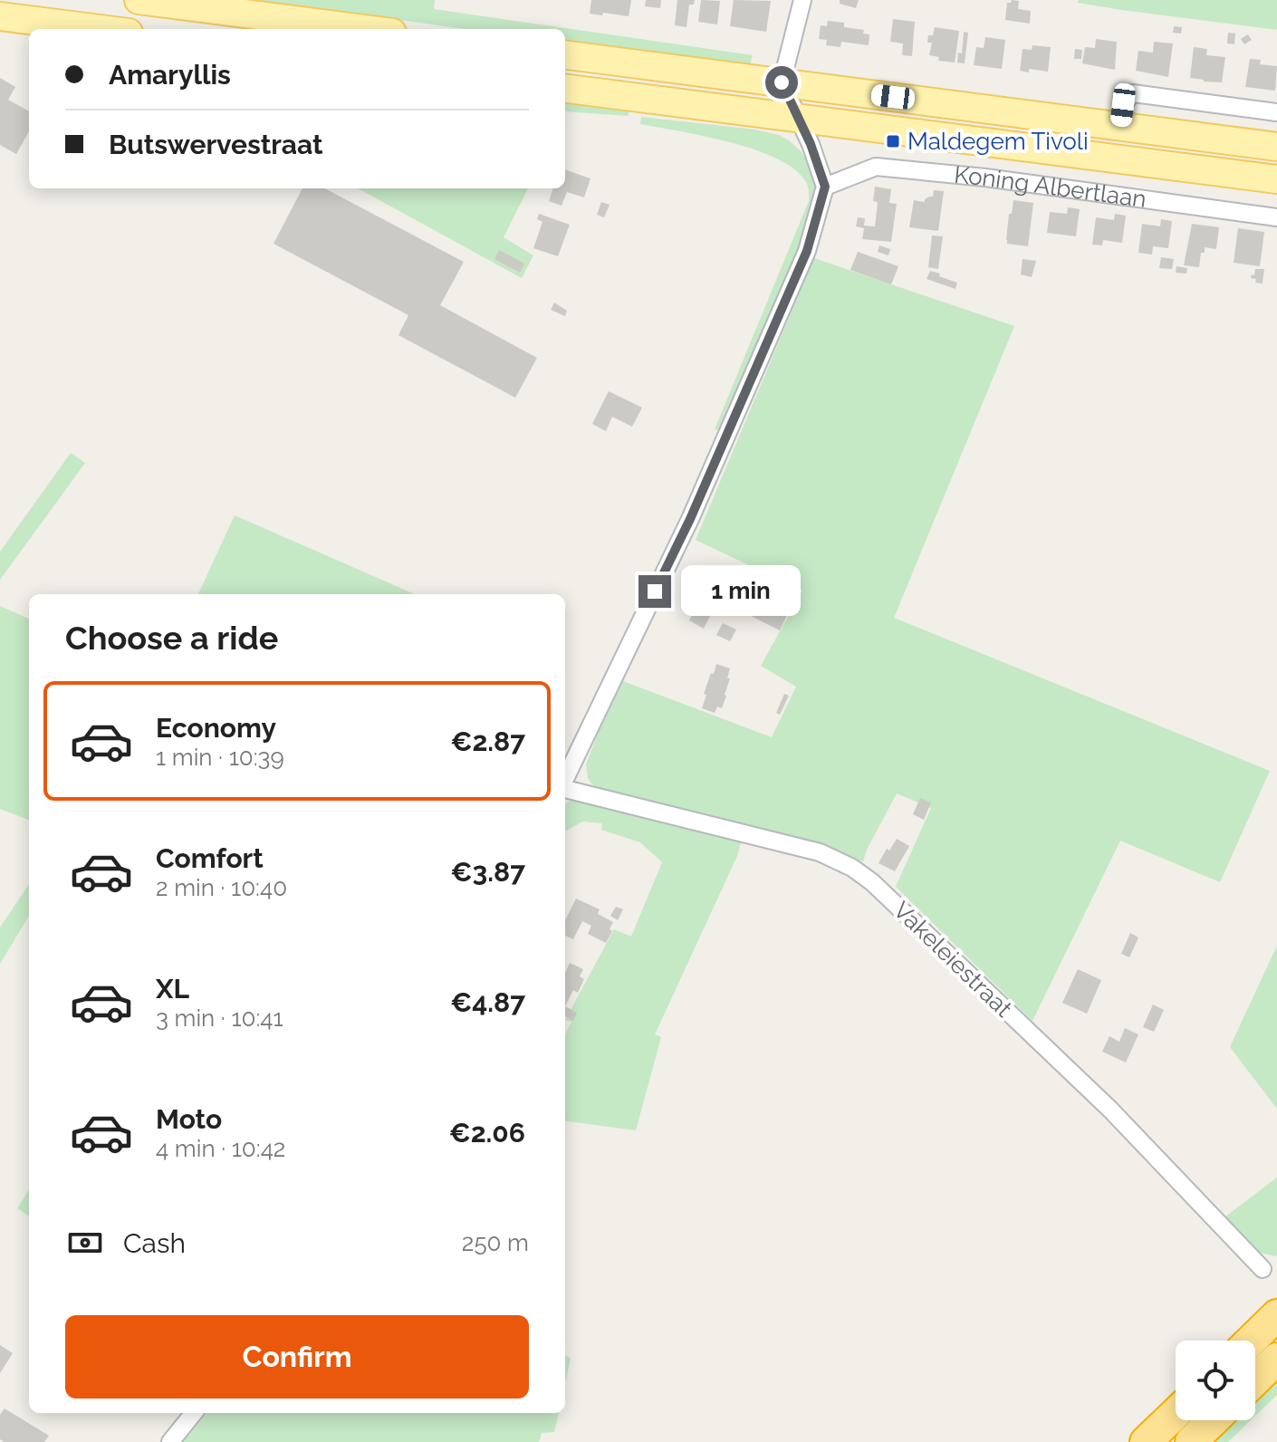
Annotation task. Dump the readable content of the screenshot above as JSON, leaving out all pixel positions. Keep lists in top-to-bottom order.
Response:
{
  "streets": {
    "main road": ["Koning Albertlaan"],
    "street": ["Vakeleiestraat"]
  },
  "places": {
    "transit": ["Maldegem Tivoli"]
  },
  "page": {
    "banner": ["Amaryllis", "Butswervestraat"],
    "bubble": "1 min",
    "heading": "Choose a ride",
    "list": [
      {
        "name": "Economy",
        "note": "1 min · 10:39",
        "value": "€2.87"
      },
      {
        "name": "Comfort",
        "note": "2 min · 10:40",
        "value": "€3.87"
      },
      {
        "name": "XL",
        "note": "3 min · 10:41",
        "value": "€4.87"
      },
      {
        "name": "Moto",
        "note": "4 min · 10:42",
        "value": "€2.06"
      }
    ],
    "pay": ["Cash", "250 m"],
    "buttons": "Confirm"
  }
}
